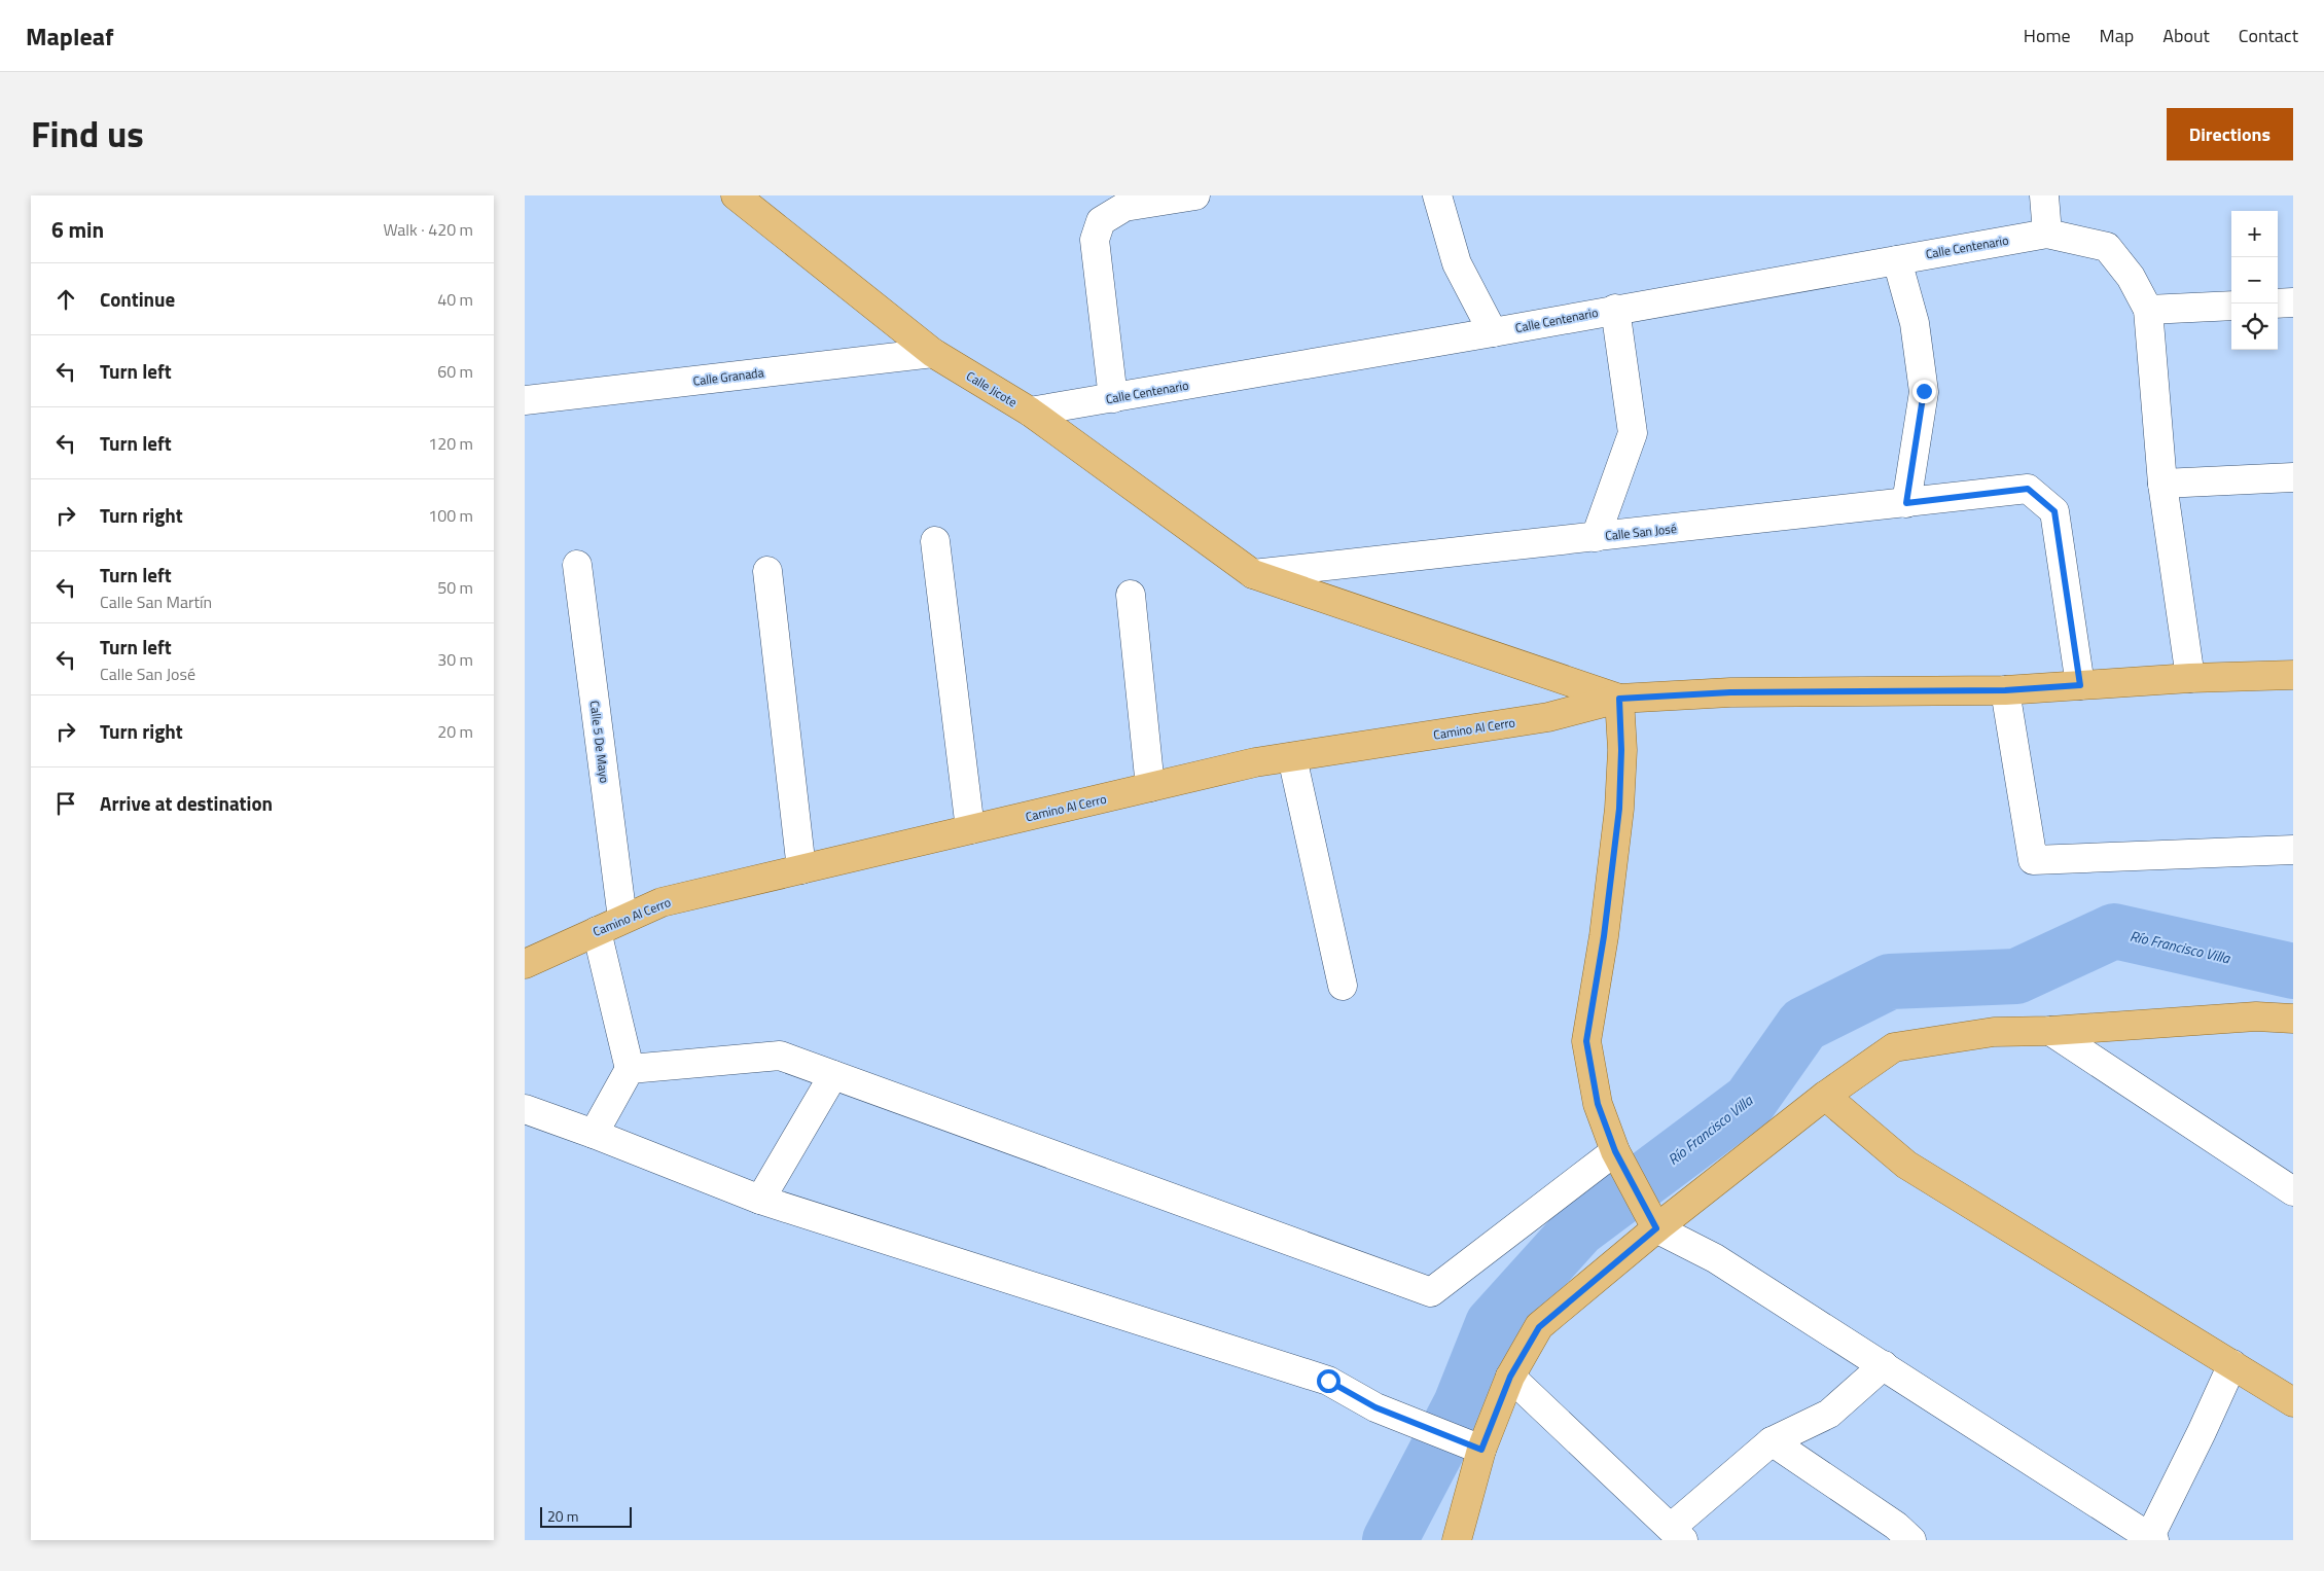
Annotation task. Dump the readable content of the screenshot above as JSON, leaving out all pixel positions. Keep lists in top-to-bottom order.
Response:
{
  "streets": {
    "main road": ["Calle Jicote", "Camino Al Cerro"],
    "street": [
      "Calle Centenario",
      "Calle Granada",
      "Calle San José",
      "Calle 5 De Mayo"
    ]
  },
  "crossings": [
    ["Calle Centenario", "Calle Jicote"],
    ["Calle Granada", "Calle Jicote"],
    ["Calle Jicote", "Calle San José"],
    ["Calle Jicote", "Camino Al Cerro"],
    ["Camino Al Cerro", "Calle 5 De Mayo"]
  ],
  "water": ["Río Francisco Villa"],
  "scale_bar": "20 m",
  "page": {
    "header": "Mapleaf",
    "nav": [
      "Home",
      "Map",
      "About",
      "Contact"
    ],
    "title": "Find us",
    "buttons": "Directions",
    "heading": ["6 min", "Walk · 420 m"],
    "map_buttons": ["+", "−"],
    "list": [
      ["Continue", "40 m"],
      ["Turn left", "60 m"],
      ["Turn left", "120 m"],
      ["Turn right", "100 m"],
      ["Turn left", "Calle San Martín", "50 m"],
      ["Turn left", "Calle San José", "30 m"],
      ["Turn right", "20 m"],
      "Arrive at destination"
    ],
    "scale": "20 m"
  }
}
